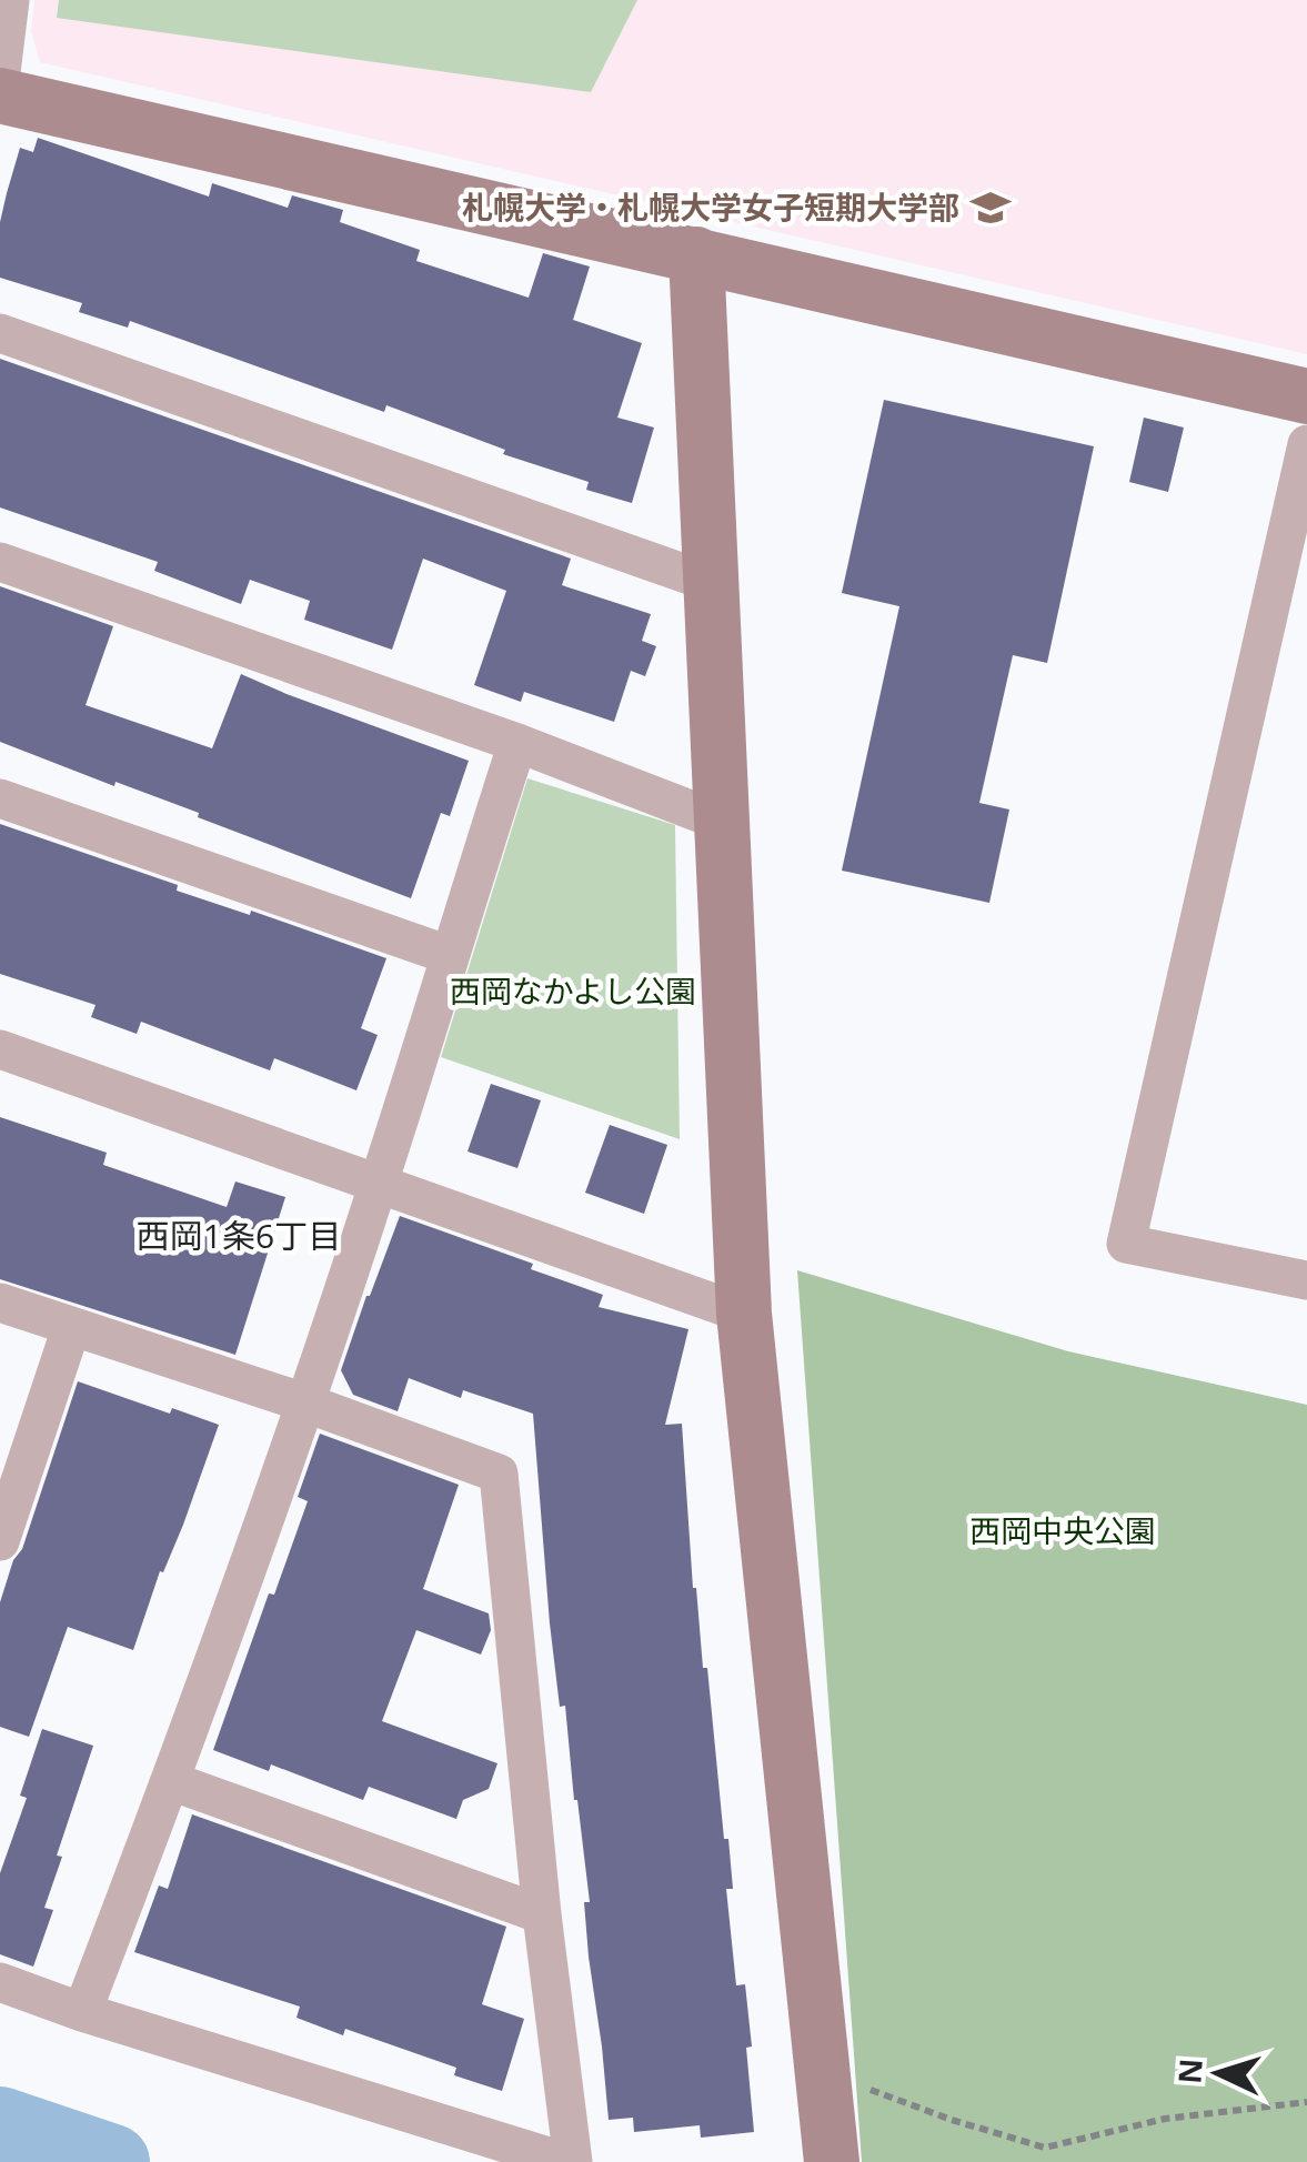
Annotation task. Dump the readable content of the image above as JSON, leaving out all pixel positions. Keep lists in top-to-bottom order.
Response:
{
  "districts": ["西岡1条6丁目"],
  "parks": ["西岡なかよし公園", "西岡中央公園"],
  "places": {
    "school or university": ["札幌大学・札幌大学女子短期大学部"]
  },
  "north": "left"
}
